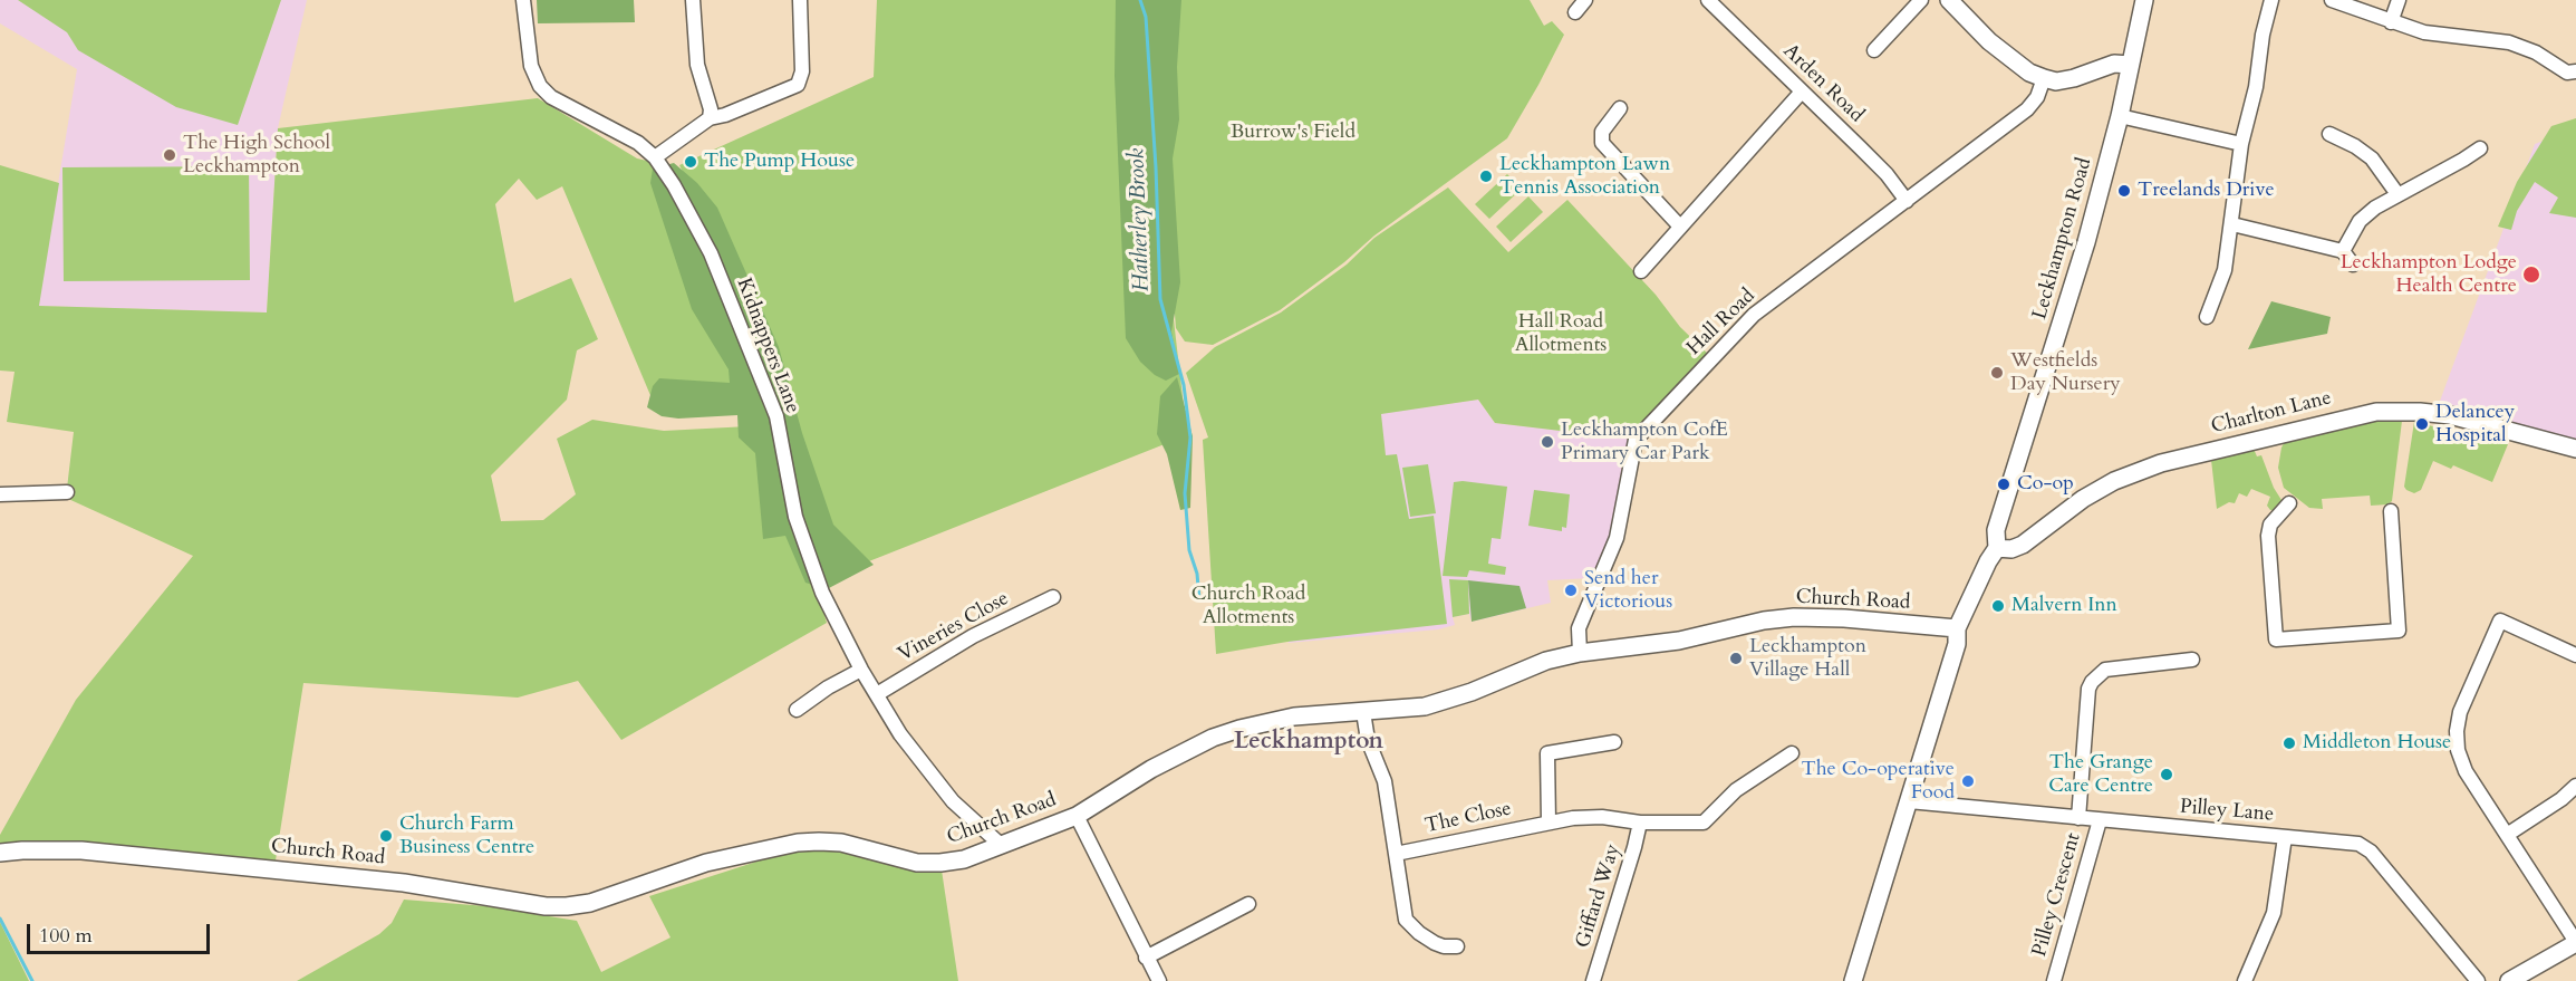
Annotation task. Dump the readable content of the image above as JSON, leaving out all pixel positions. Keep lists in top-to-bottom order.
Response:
{
  "streets": {
    "street": [
      "Arden Road",
      "Leckhampton Road",
      "Hall Road",
      "Kidnappers Lane",
      "Charlton Lane",
      "Church Road",
      "Vineries Close",
      "Pilley Lane",
      "The Close",
      "Pilley Crescent",
      "Giffard Way"
    ]
  },
  "crossings": [
    ["Arden Road", "Hall Road"],
    ["Leckhampton Road", "Charlton Lane"],
    ["Leckhampton Road", "Church Road"],
    ["Leckhampton Road", "Pilley Lane"],
    ["Hall Road", "Church Road"],
    ["Kidnappers Lane", "Church Road"],
    ["Kidnappers Lane", "Vineries Close"],
    ["Pilley Lane", "Pilley Crescent"],
    ["The Close", "Giffard Way"]
  ],
  "districts": ["Leckhampton"],
  "water": ["Hatherley Brook"],
  "parks": ["Burrow's Field", "Hall Road Allotments", "Church Road Allotments"],
  "places": [
    "The High School Leckhampton",
    "The Pump House",
    "Leckhampton Lawn Tennis Association",
    "Treelands Drive",
    "Leckhampton Lodge Health Centre",
    "Westfields Day Nursery",
    "Delancey Hospital",
    "Leckhampton CofE Primary Car Park",
    "Co-op",
    "Send her Victorious",
    "Malvern Inn",
    "Leckhampton Village Hall",
    "Middleton House",
    "The Grange Care Centre",
    "The Co-operative Food",
    "Church Farm Business Centre"
  ],
  "scale_bar": "100 m"
}
